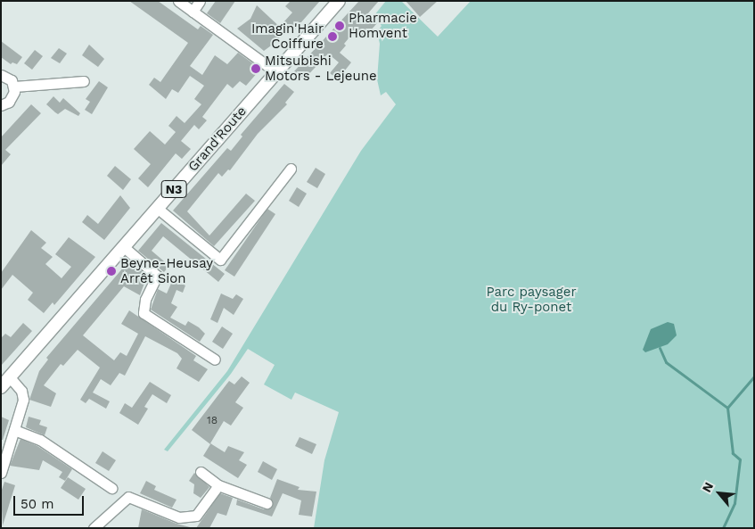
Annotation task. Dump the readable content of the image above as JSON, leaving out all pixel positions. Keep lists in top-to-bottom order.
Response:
{
  "streets": {
    "main road": ["Grand'Route", "N3"]
  },
  "parks": ["Parc paysager du Ry-ponet"],
  "places": [
    "Pharmacie Homvent",
    "Imagin'Hair Coiffure",
    "Mitsubishi Motors - Lejeune",
    "Beyne-Heusay Arrêt Sion"
  ],
  "house_numbers": ["18"],
  "scale_bar": "50 m",
  "north": "top left"
}
